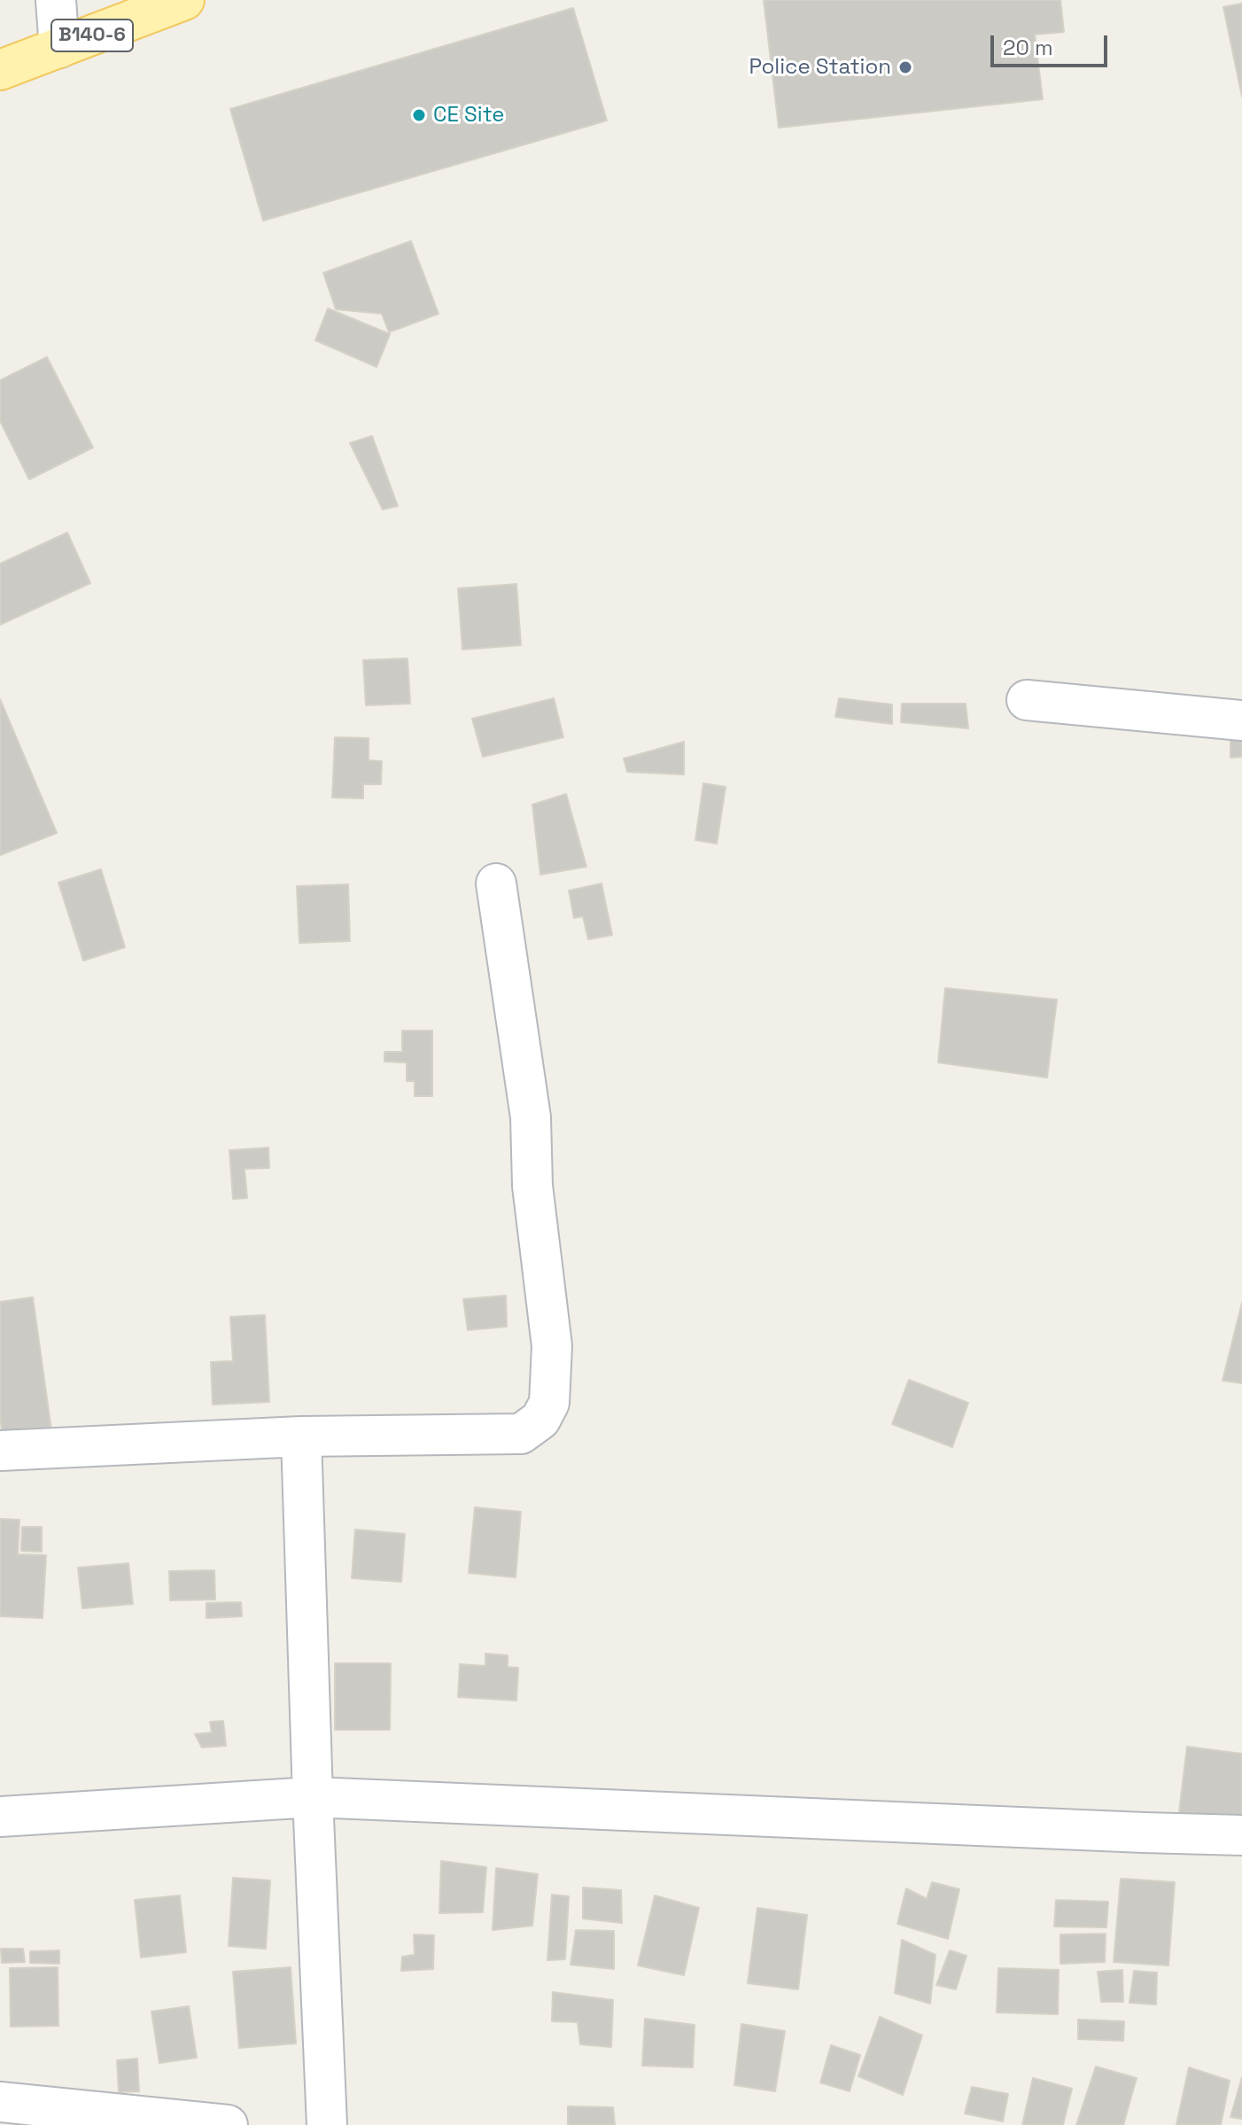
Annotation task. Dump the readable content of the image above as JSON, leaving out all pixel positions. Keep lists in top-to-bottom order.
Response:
{
  "streets": {
    "main road": ["B140-6"]
  },
  "places": ["Police Station", "CE Site"],
  "scale_bar": "20 m"
}
